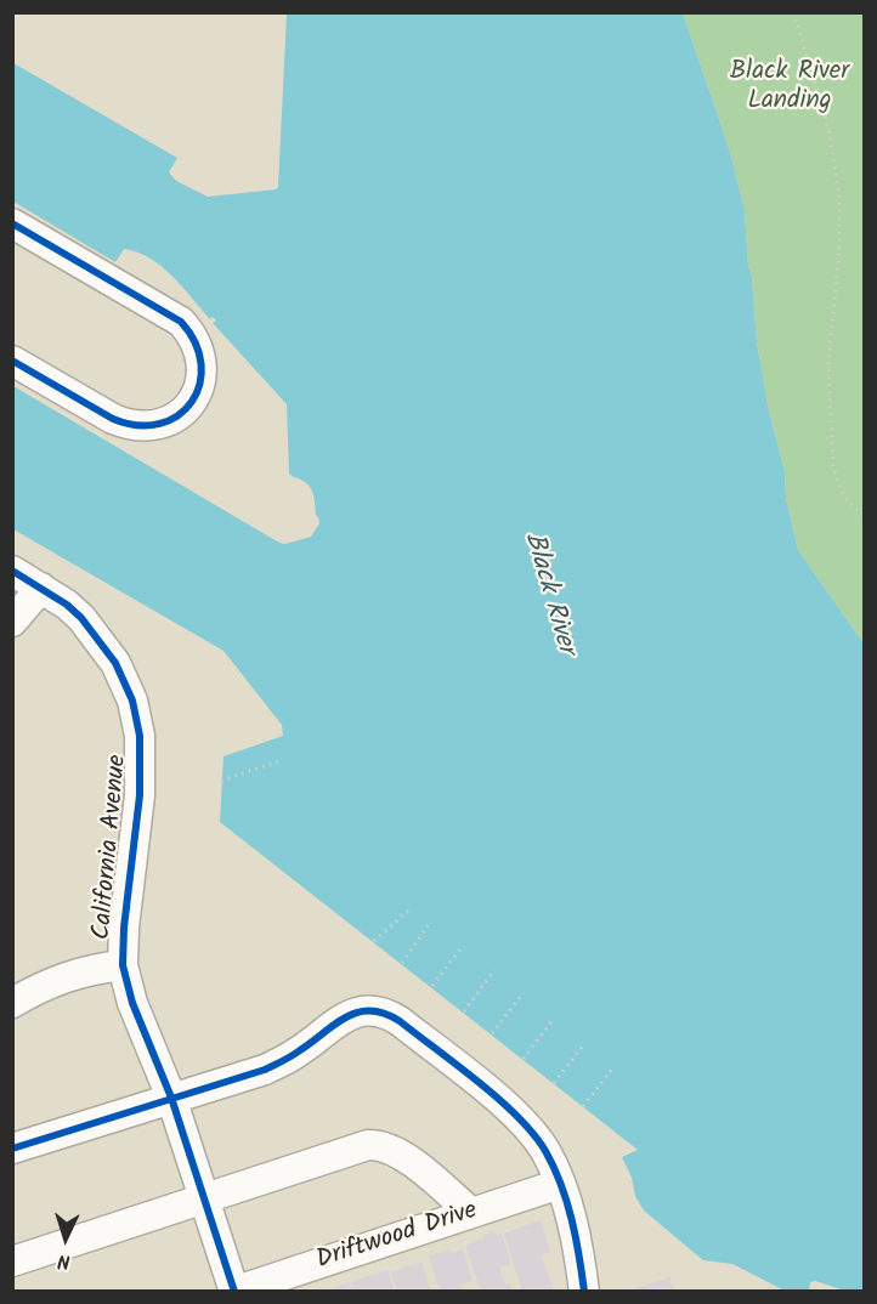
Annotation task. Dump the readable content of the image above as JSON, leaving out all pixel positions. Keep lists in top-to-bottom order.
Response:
{
  "streets": {
    "street": ["California Avenue", "Driftwood Drive"]
  },
  "crossings": [
    ["California Avenue", "Driftwood Drive"]
  ],
  "water": ["Black River"],
  "parks": ["Black River Landing"],
  "north": "bottom"
}
